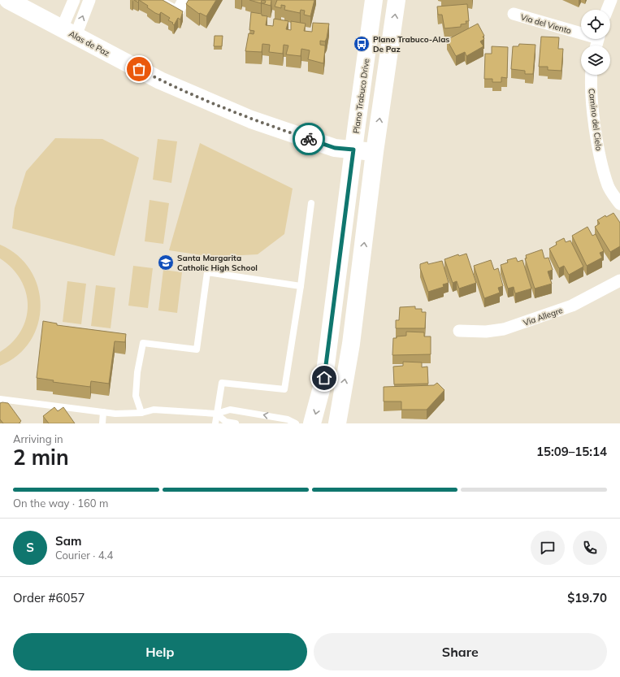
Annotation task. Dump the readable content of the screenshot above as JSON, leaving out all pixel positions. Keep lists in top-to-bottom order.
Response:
{
  "streets": {
    "main road": ["Alas de Paz", "Plano Trabuco Drive"],
    "street": ["Via del Viento", "Camino del Cielo", "Via Allegre"]
  },
  "crossings": [
    ["Alas de Paz", "Plano Trabuco Drive"]
  ],
  "places": {
    "bus stop": ["Plano Trabuco-Alas De Paz"],
    "school or university": ["Santa Margarita Catholic High School"]
  },
  "page": {
    "heading": ["2 min", "Arriving in", "15:09–15:14"],
    "panel": [
      "Sam",
      "Courier · 4.4",
      "Order #6057",
      "$19.70"
    ],
    "bar": "On the way · 160 m",
    "round": "S",
    "buttons": ["Help", "Share"]
  }
}
